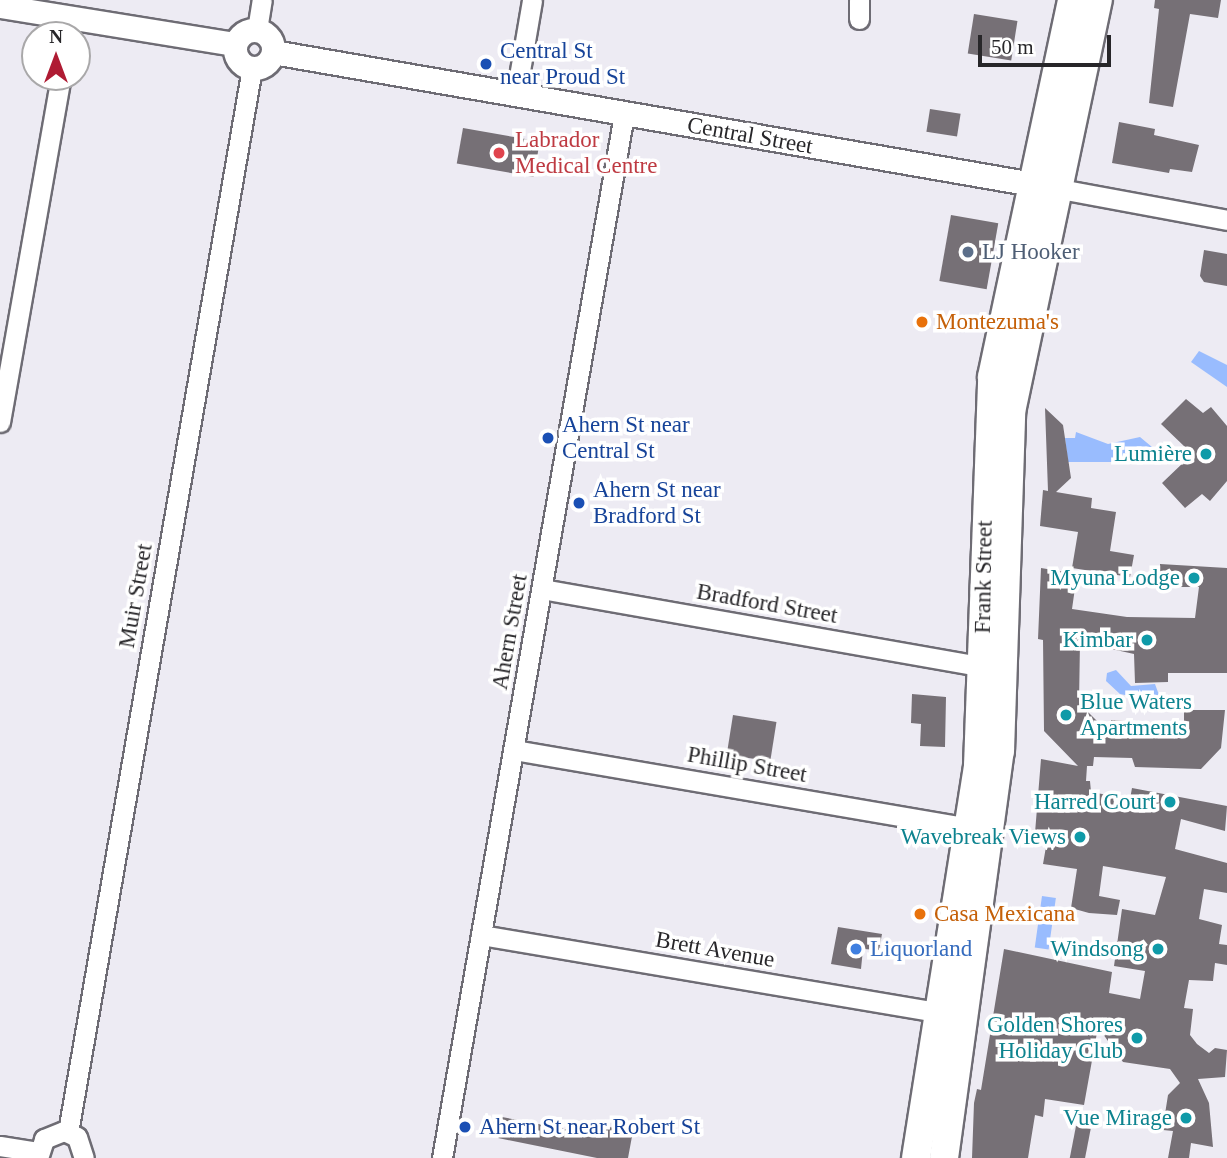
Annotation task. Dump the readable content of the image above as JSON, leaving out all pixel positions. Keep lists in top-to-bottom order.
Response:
{
  "streets": {
    "highway": ["Frank Street"],
    "main road": ["Central Street"],
    "street": [
      "Muir Street",
      "Bradford Street",
      "Ahern Street",
      "Phillip Street",
      "Brett Avenue"
    ]
  },
  "crossings": [
    ["Central Street", "Frank Street"],
    ["Central Street", "Muir Street"],
    ["Central Street", "Ahern Street"],
    ["Frank Street", "Bradford Street"],
    ["Frank Street", "Phillip Street"],
    ["Frank Street", "Brett Avenue"],
    ["Bradford Street", "Ahern Street"],
    ["Ahern Street", "Phillip Street"],
    ["Ahern Street", "Brett Avenue"]
  ],
  "places": [
    "Central St near Proud St",
    "Labrador Medical Centre",
    "LJ Hooker",
    "Montezuma's",
    "Ahern St near Central St",
    "Lumière",
    "Ahern St near Bradford St",
    "Myuna Lodge",
    "Kimbar",
    "Blue Waters Apartments",
    "Harred Court",
    "Wavebreak Views",
    "Casa Mexicana",
    "Liquorland",
    "Windsong",
    "Golden Shores Holiday Club",
    "Vue Mirage",
    "Ahern St near Robert St"
  ],
  "scale_bar": "50 m",
  "north": "top"
}
